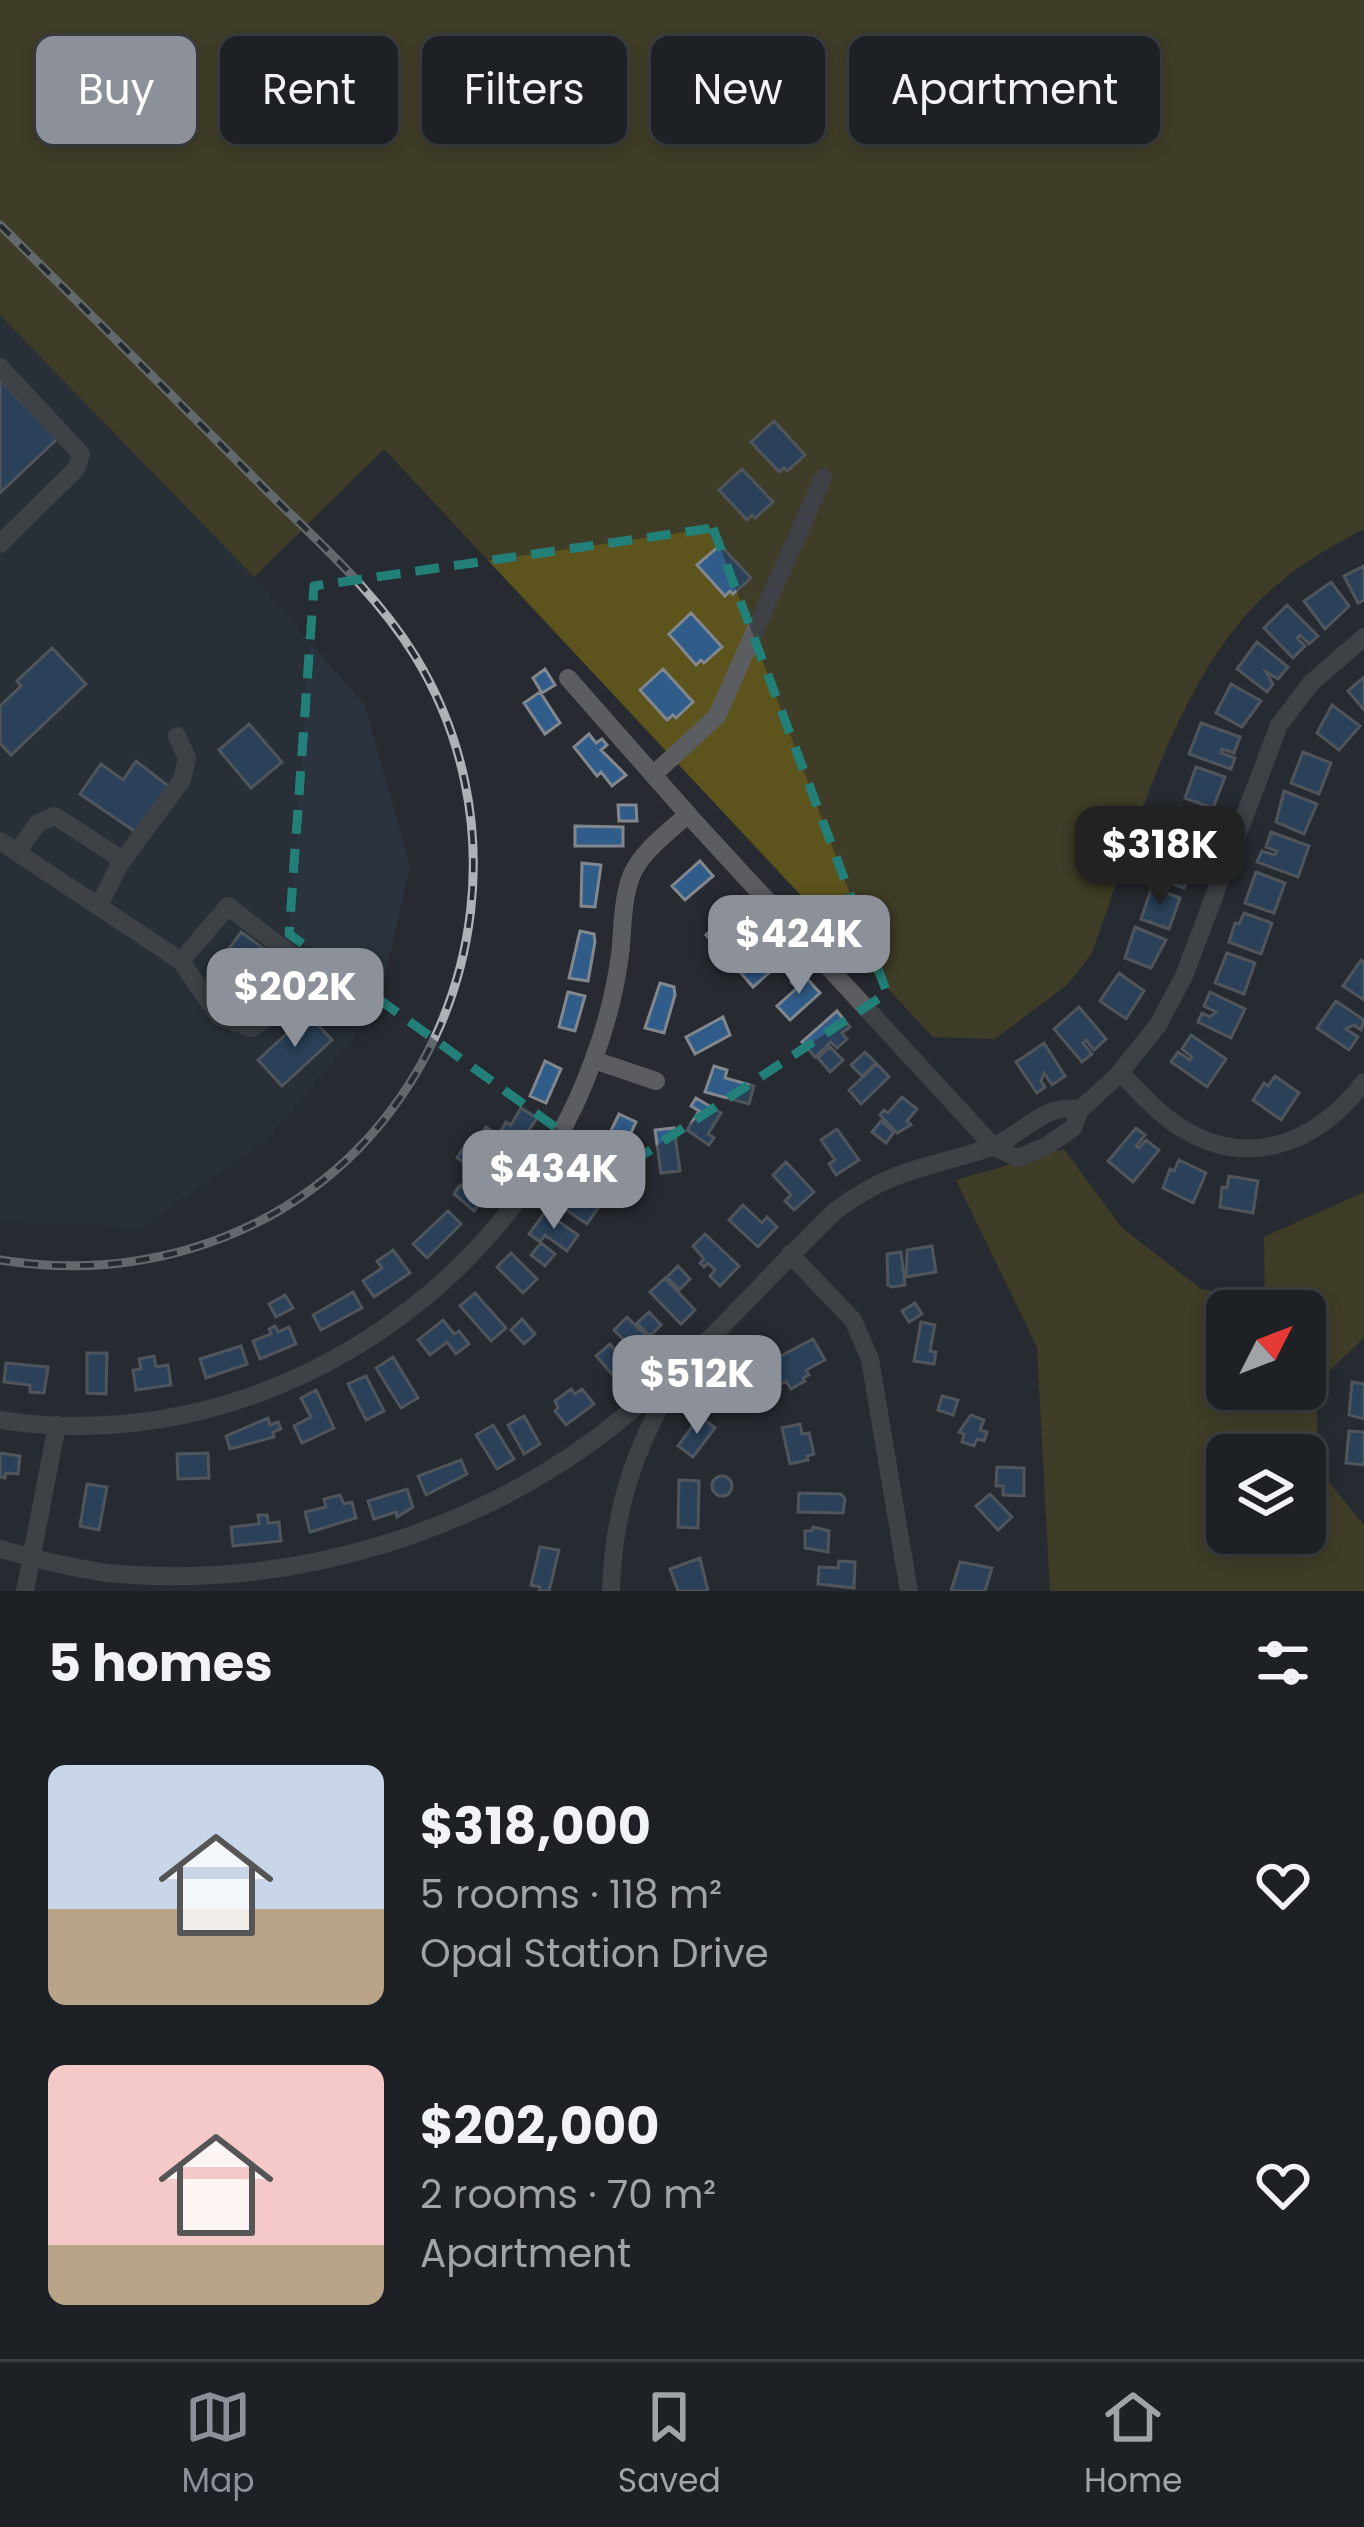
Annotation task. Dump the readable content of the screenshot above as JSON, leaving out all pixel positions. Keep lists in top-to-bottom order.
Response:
{
  "north": "top right",
  "page": {
    "chip": [
      "Buy",
      "Rent",
      "Filters",
      "New",
      "Apartment"
    ],
    "price": [
      "$318K",
      "$424K",
      "$202K",
      "$434K",
      "$512K"
    ],
    "heading": "5 homes",
    "list": [
      {
        "name": "$318,000",
        "note": "5 rooms · 118 m² · Opal Station Drive"
      },
      {
        "name": "$202,000",
        "note": "2 rooms · 70 m² · Apartment"
      }
    ],
    "tabs": ["Map", "Saved", "Home"]
  }
}
